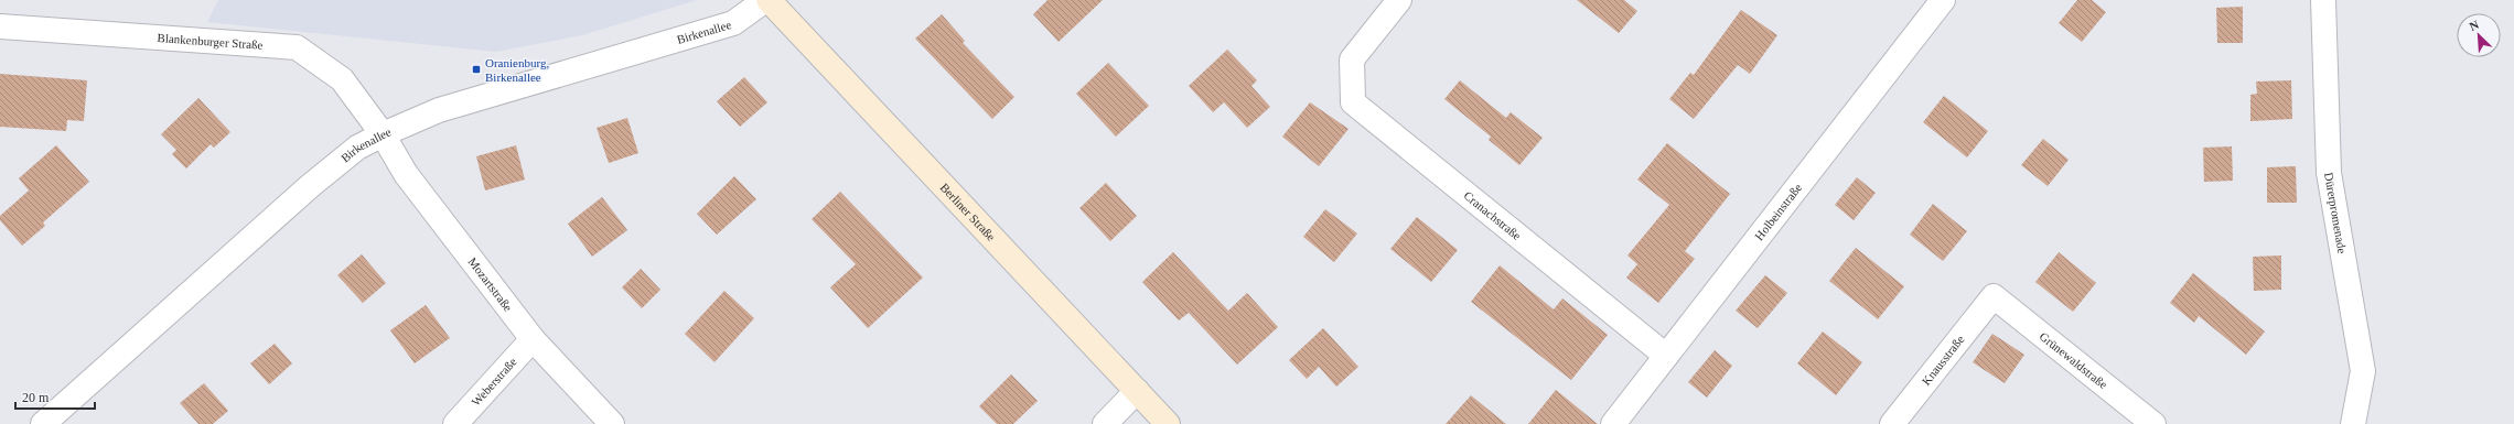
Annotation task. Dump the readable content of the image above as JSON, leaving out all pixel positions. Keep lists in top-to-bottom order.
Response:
{
  "streets": {
    "main road": ["Berliner Straße"],
    "street": [
      "Birkenallee",
      "Blankenburger Straße",
      "Holbeinstraße",
      "Dürerpromenade",
      "Cranachstraße",
      "Mozartstraße",
      "Knausstraße",
      "Grünewaldstraße",
      "Weberstraße"
    ]
  },
  "crossings": [
    ["Birkenallee", "Blankenburger Straße"],
    ["Birkenallee", "Berliner Straße"],
    ["Birkenallee", "Mozartstraße"],
    ["Blankenburger Straße", "Mozartstraße"],
    ["Holbeinstraße", "Cranachstraße"],
    ["Mozartstraße", "Weberstraße"],
    ["Knausstraße", "Grünewaldstraße"]
  ],
  "places": {
    "transit": ["Oranienburg, Birkenallee"]
  },
  "scale_bar": "20 m",
  "north": "top left"
}
